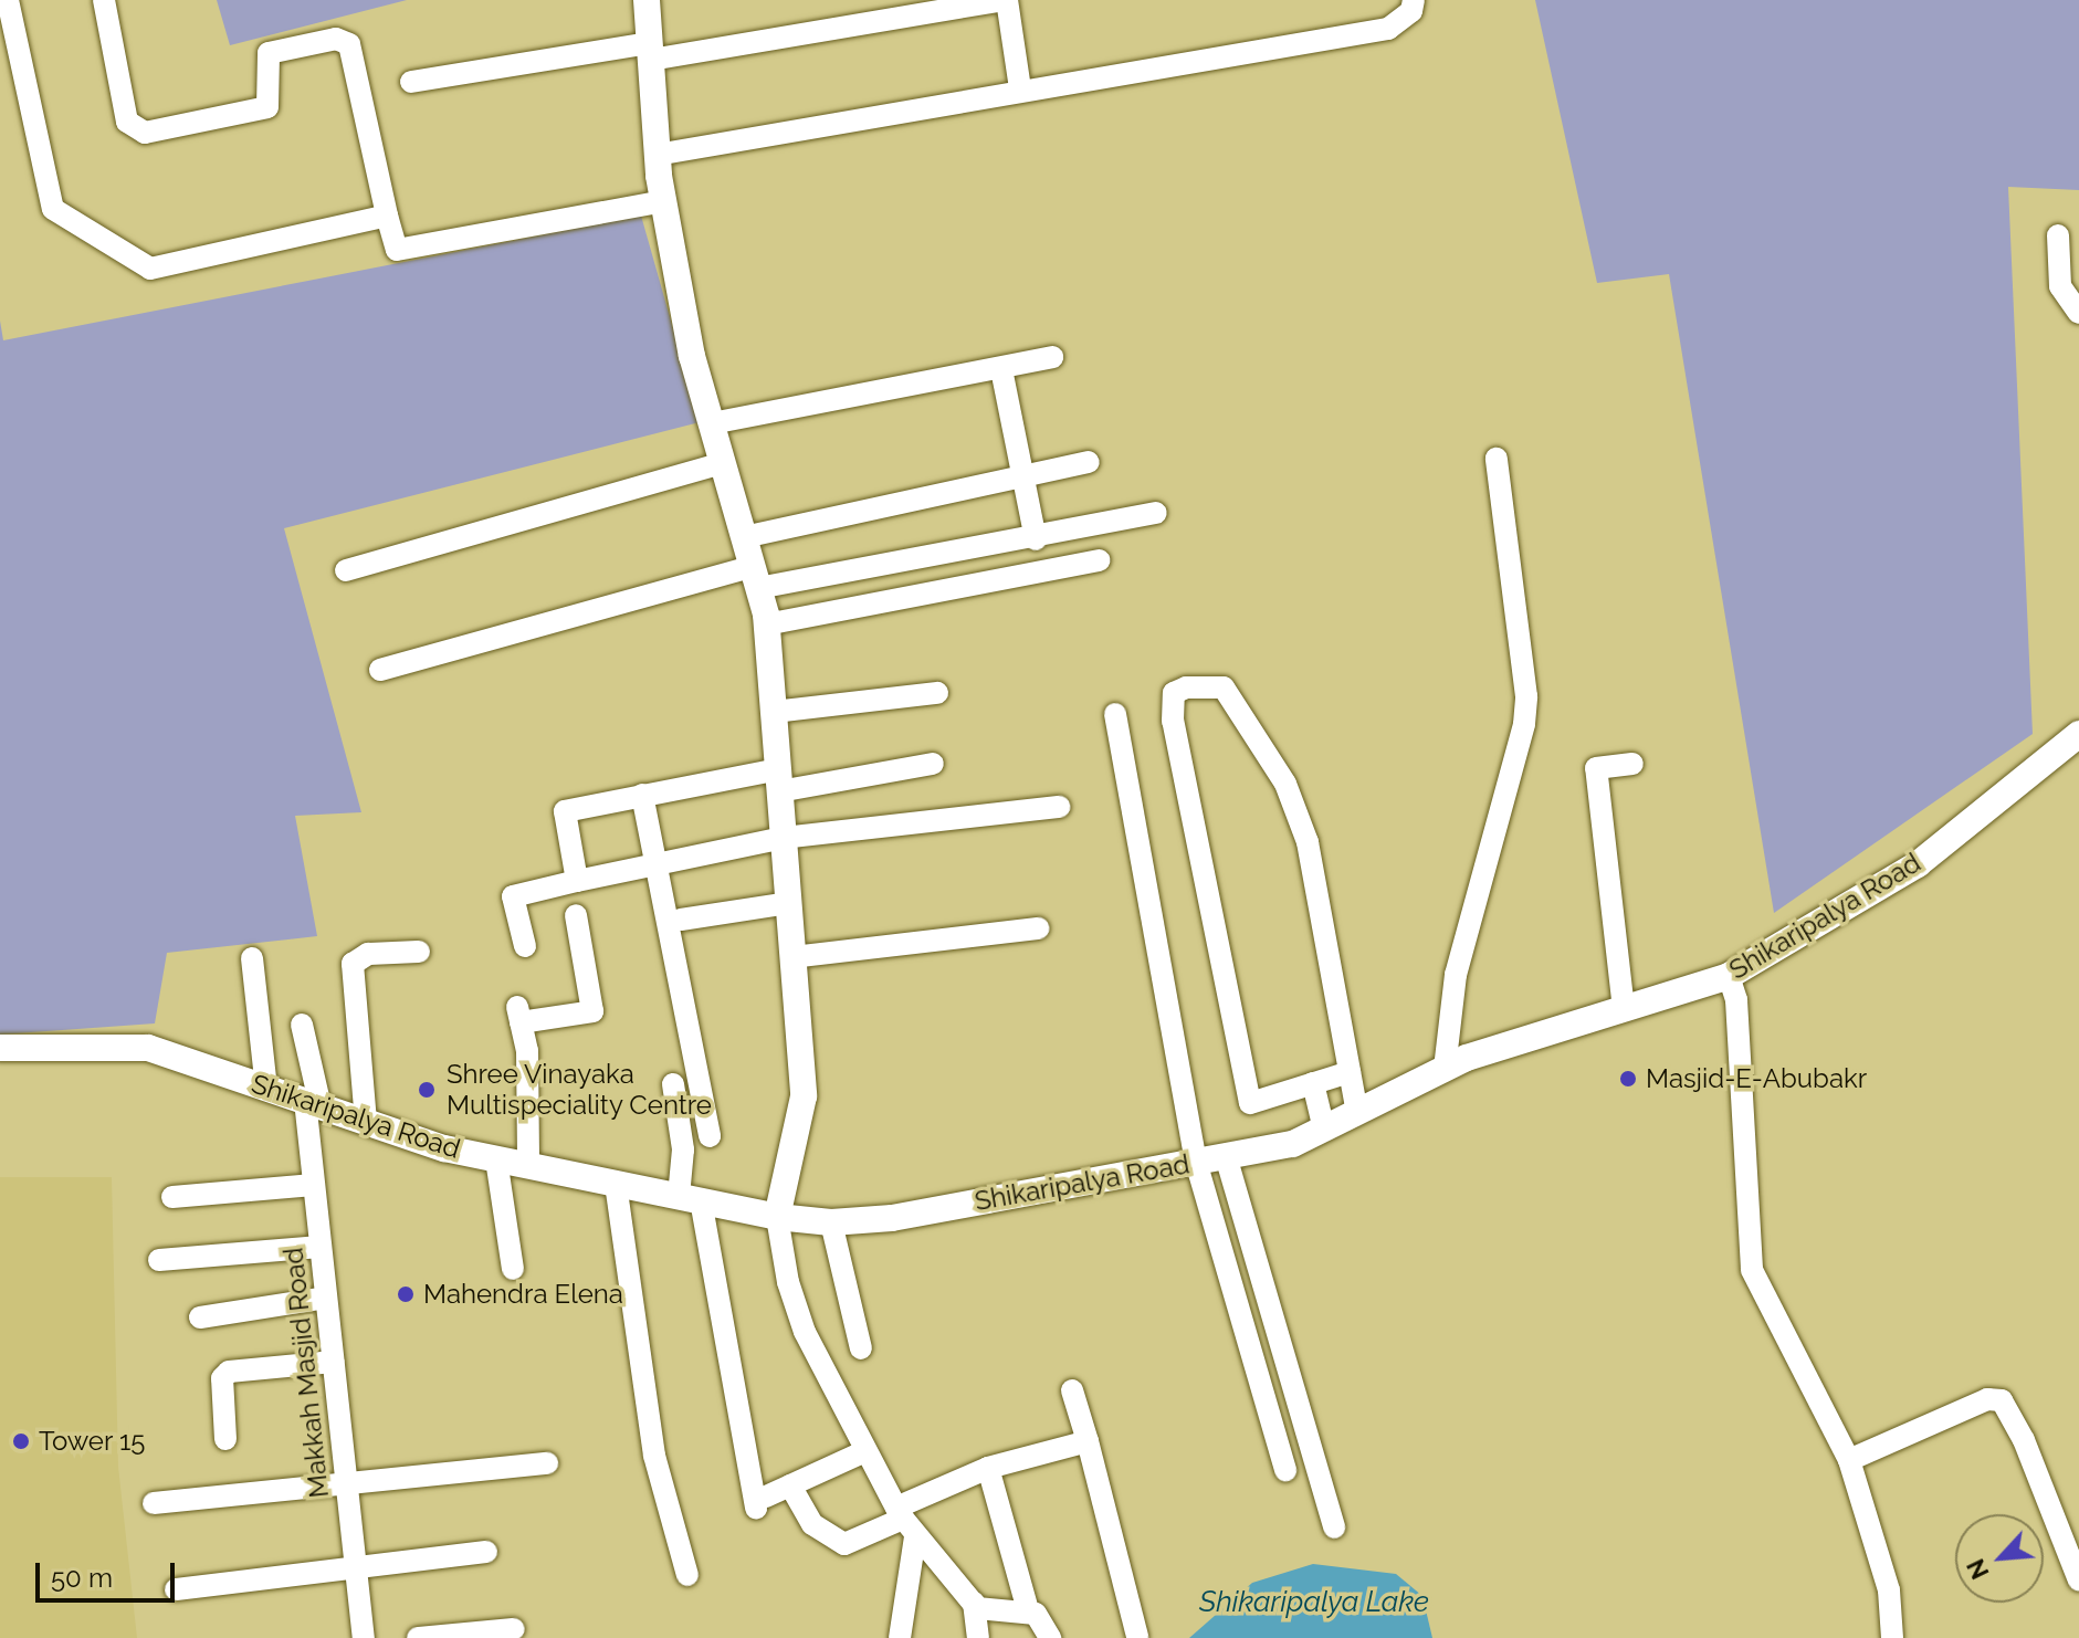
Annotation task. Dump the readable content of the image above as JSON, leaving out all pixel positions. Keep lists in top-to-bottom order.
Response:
{
  "streets": {
    "street": ["Shikaripalya Road", "Makkah Masjid Road"]
  },
  "crossings": [
    ["Shikaripalya Road", "Makkah Masjid Road"]
  ],
  "water": ["Shikaripalya Lake"],
  "places": [
    "Masjid-E-Abubakr",
    "Shree Vinayaka Multispeciality Centre",
    "Mahendra Elena",
    "Tower 15"
  ],
  "scale_bar": "50 m",
  "north": "bottom left"
}
